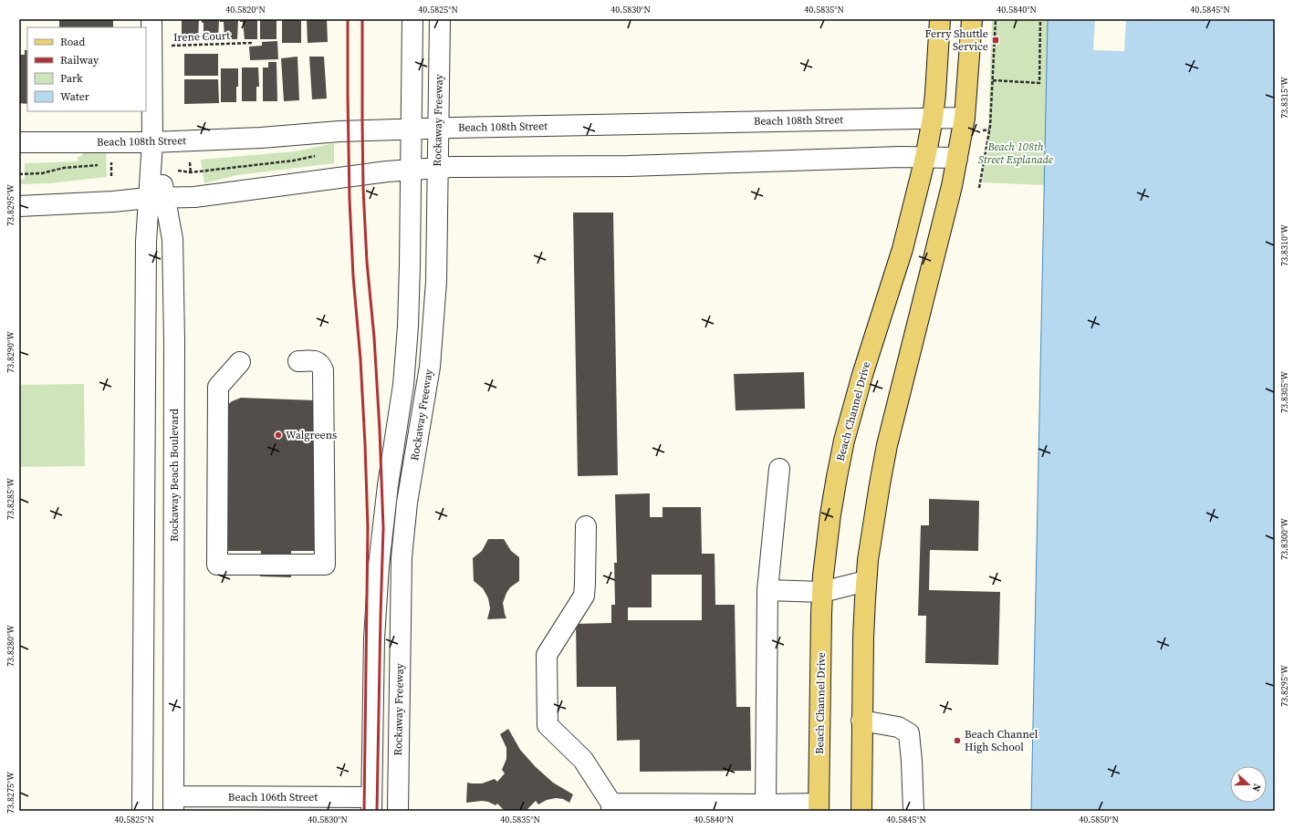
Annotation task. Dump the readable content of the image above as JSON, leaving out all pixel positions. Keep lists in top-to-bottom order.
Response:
{
  "streets": {
    "main road": ["Beach Channel Drive"],
    "street": [
      "Rockaway Freeway",
      "Beach 108th Street",
      "Rockaway Beach Boulevard",
      "Beach 106th Street"
    ],
    "path": ["Irene Court"]
  },
  "crossings": [
    ["Irene Court", "Rockaway Beach Boulevard"],
    ["Rockaway Freeway", "Beach 108th Street"],
    ["Rockaway Freeway", "Beach 106th Street"],
    ["Beach 108th Street", "Beach Channel Drive"],
    ["Beach 108th Street", "Rockaway Beach Boulevard"],
    ["Rockaway Beach Boulevard", "Beach 106th Street"]
  ],
  "parks": ["Beach 108th Street Esplanade"],
  "places": {
    "transit": ["Ferry Shuttle Service"],
    "other": ["Walgreens", "Beach Channel High School"]
  },
  "legend": [
    "Road",
    "Railway",
    "Park",
    "Water"
  ],
  "north": "right",
  "coordinates": [
    "40.5820°N",
    "40.5825°N",
    "40.5830°N",
    "40.5835°N",
    "40.5840°N",
    "40.5845°N",
    "73.8315°W",
    "73.8295°W",
    "73.8310°W",
    "73.8290°W",
    "73.8305°W",
    "73.8285°W",
    "73.8300°W",
    "73.8280°W",
    "73.8275°W",
    "40.5850°N"
  ]
}
